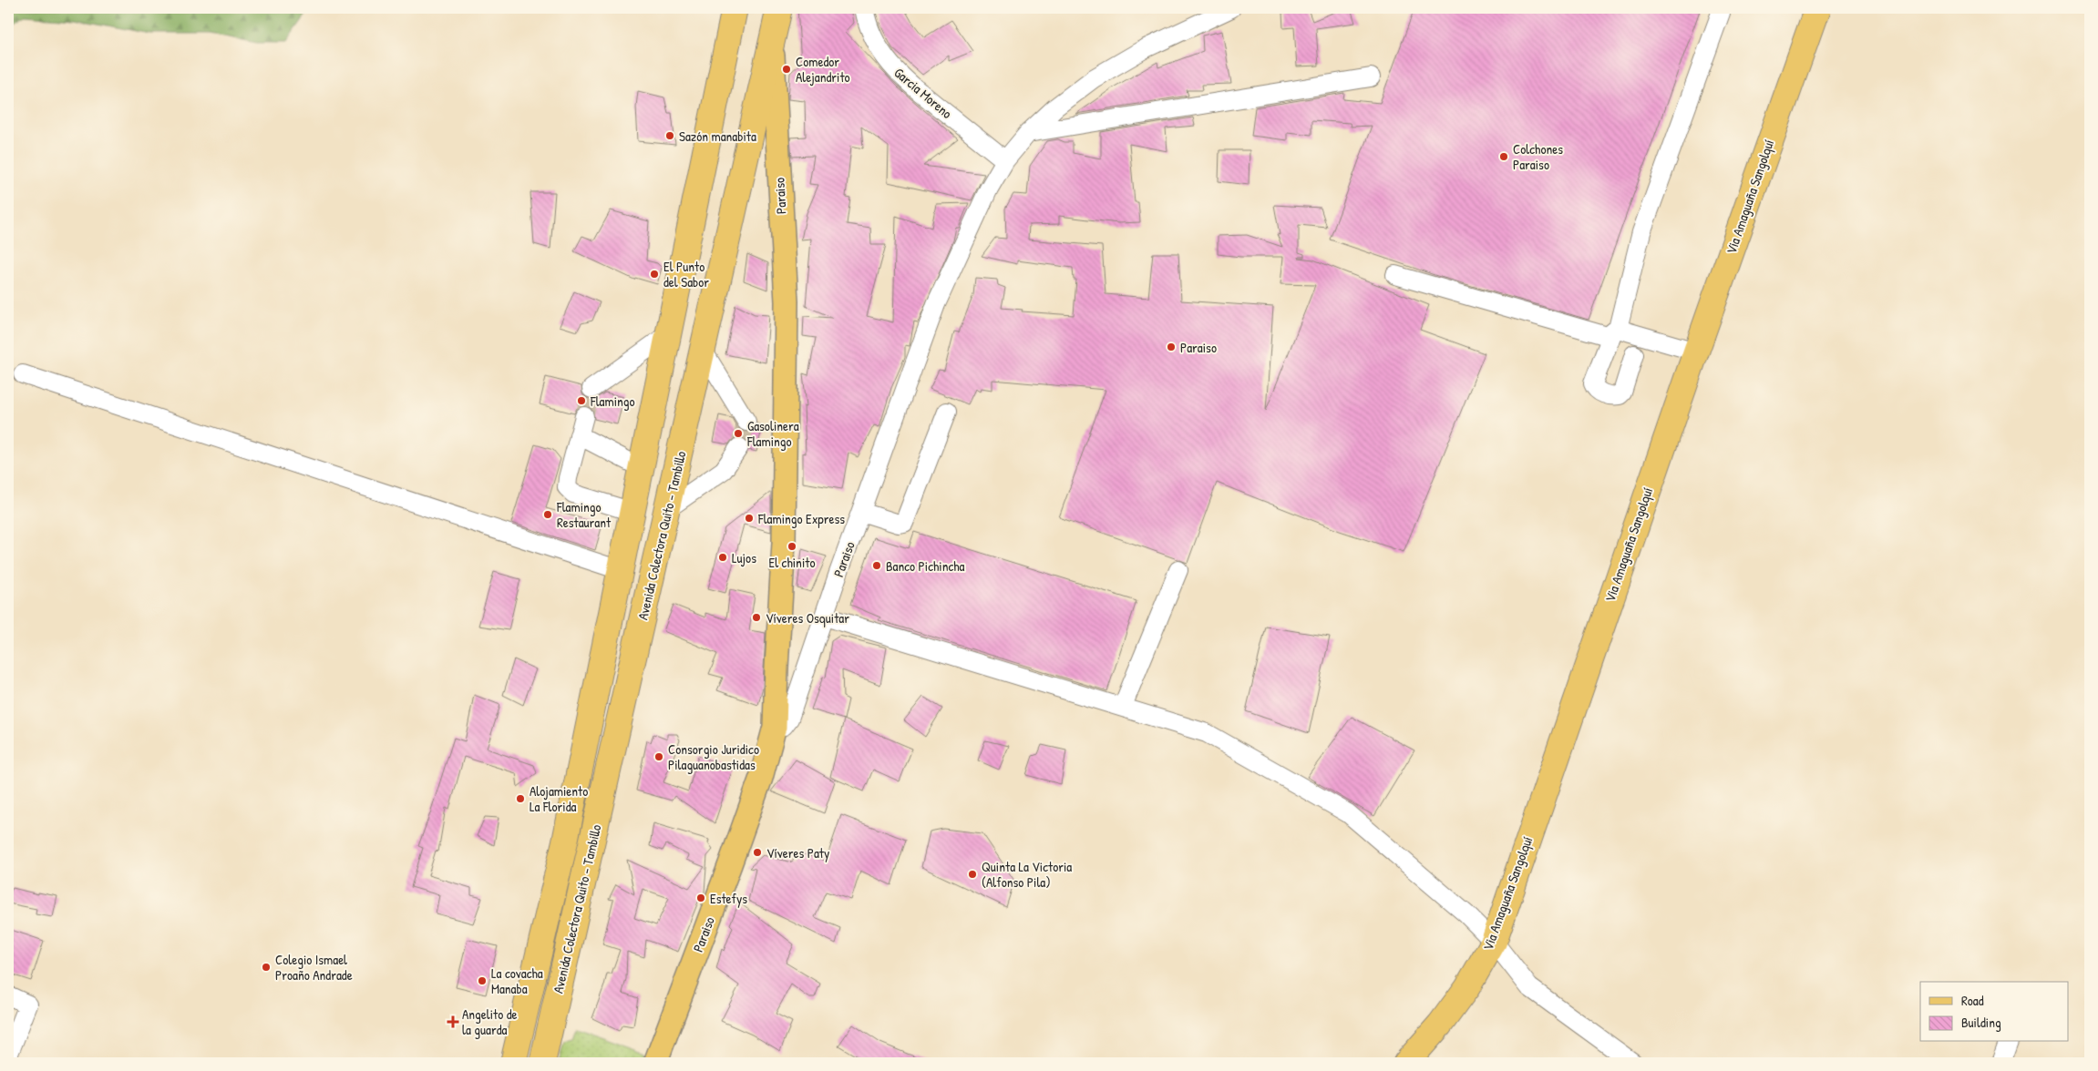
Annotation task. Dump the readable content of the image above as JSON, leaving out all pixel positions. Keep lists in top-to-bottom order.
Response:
{
  "streets": {
    "highway": ["Via Amaguaña Sangolquí", "Avenida Colectora Quito - Tambillo"],
    "main road": ["Paraiso"],
    "street": ["Garcia Moreno"]
  },
  "crossings": [
    ["Garcia Moreno", "Paraiso"],
    ["Paraiso", "Avenida Colectora Quito - Tambillo"]
  ],
  "places": {
    "other": [
      "Comedor Alejandrito",
      "Sazón manabita",
      "Colchones Paraiso",
      "El Punto del Sabor",
      "Paraiso",
      "Flamingo",
      "Gasolinera Flamingo",
      "Flamingo Restaurant",
      "Flamingo Express",
      "El chinito",
      "Lujos",
      "Banco Pichincha",
      "Víveres Osquitar",
      "Consorgio Juridico Pilaguanobastidas",
      "Alojamiento La Florida",
      "Víveres Paty",
      "Quinta La Victoria (Alfonso Pila)",
      "Estefys",
      "Colegio Ismael Proaño Andrade",
      "La covacha Manaba"
    ],
    "health": ["Angelito de la guarda"]
  },
  "legend": ["Road", "Building"]
}
